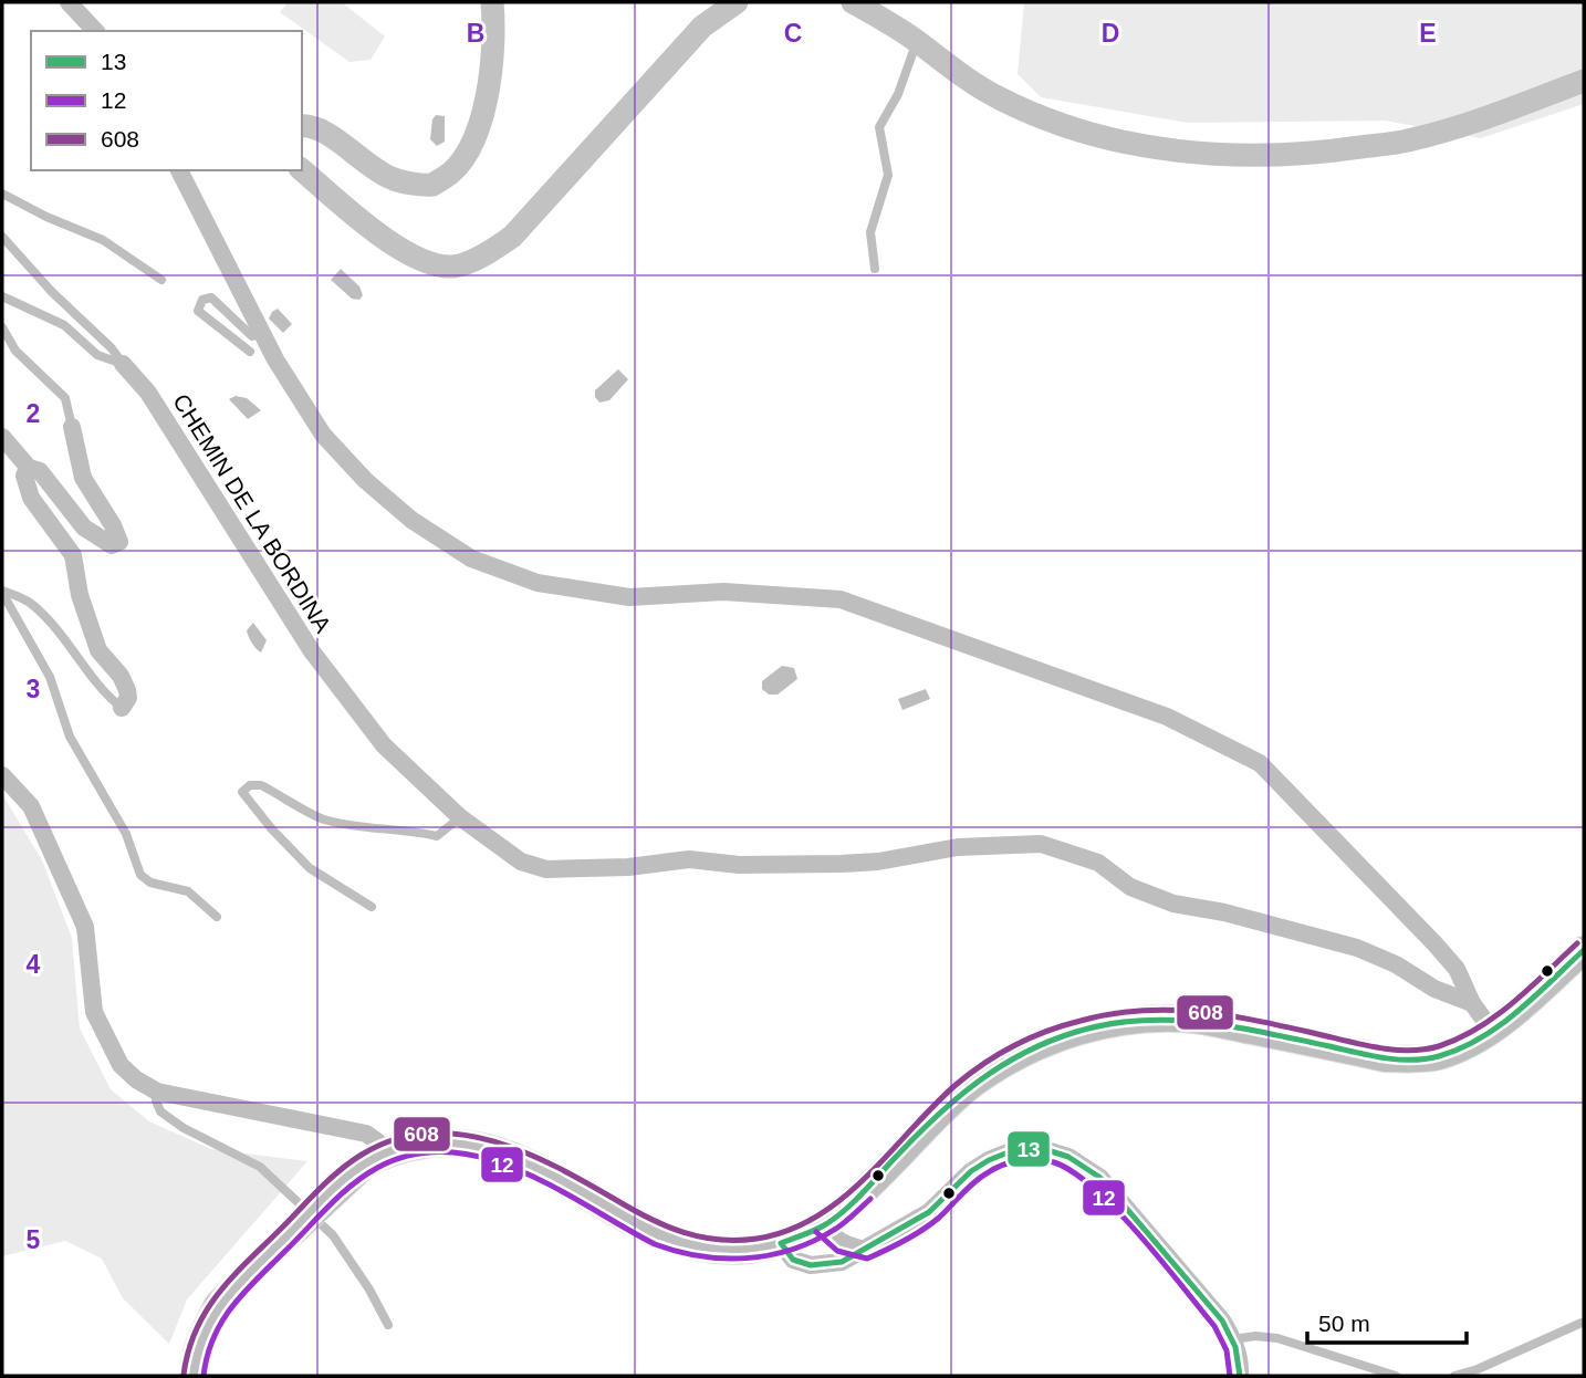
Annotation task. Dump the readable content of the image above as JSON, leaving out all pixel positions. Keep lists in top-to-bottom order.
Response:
{
  "streets": {
    "street": ["CHEMIN DE LA BORDINA"]
  },
  "lines": ["transit line 608", "transit line 13", "transit line 12"],
  "legend": ["13", "12", "608"],
  "scale_bar": "50 m",
  "grid": {
    "columns": [
      "B",
      "C",
      "D",
      "E"
    ],
    "rows": [
      "2",
      "3",
      "4",
      "5"
    ]
  }
}
